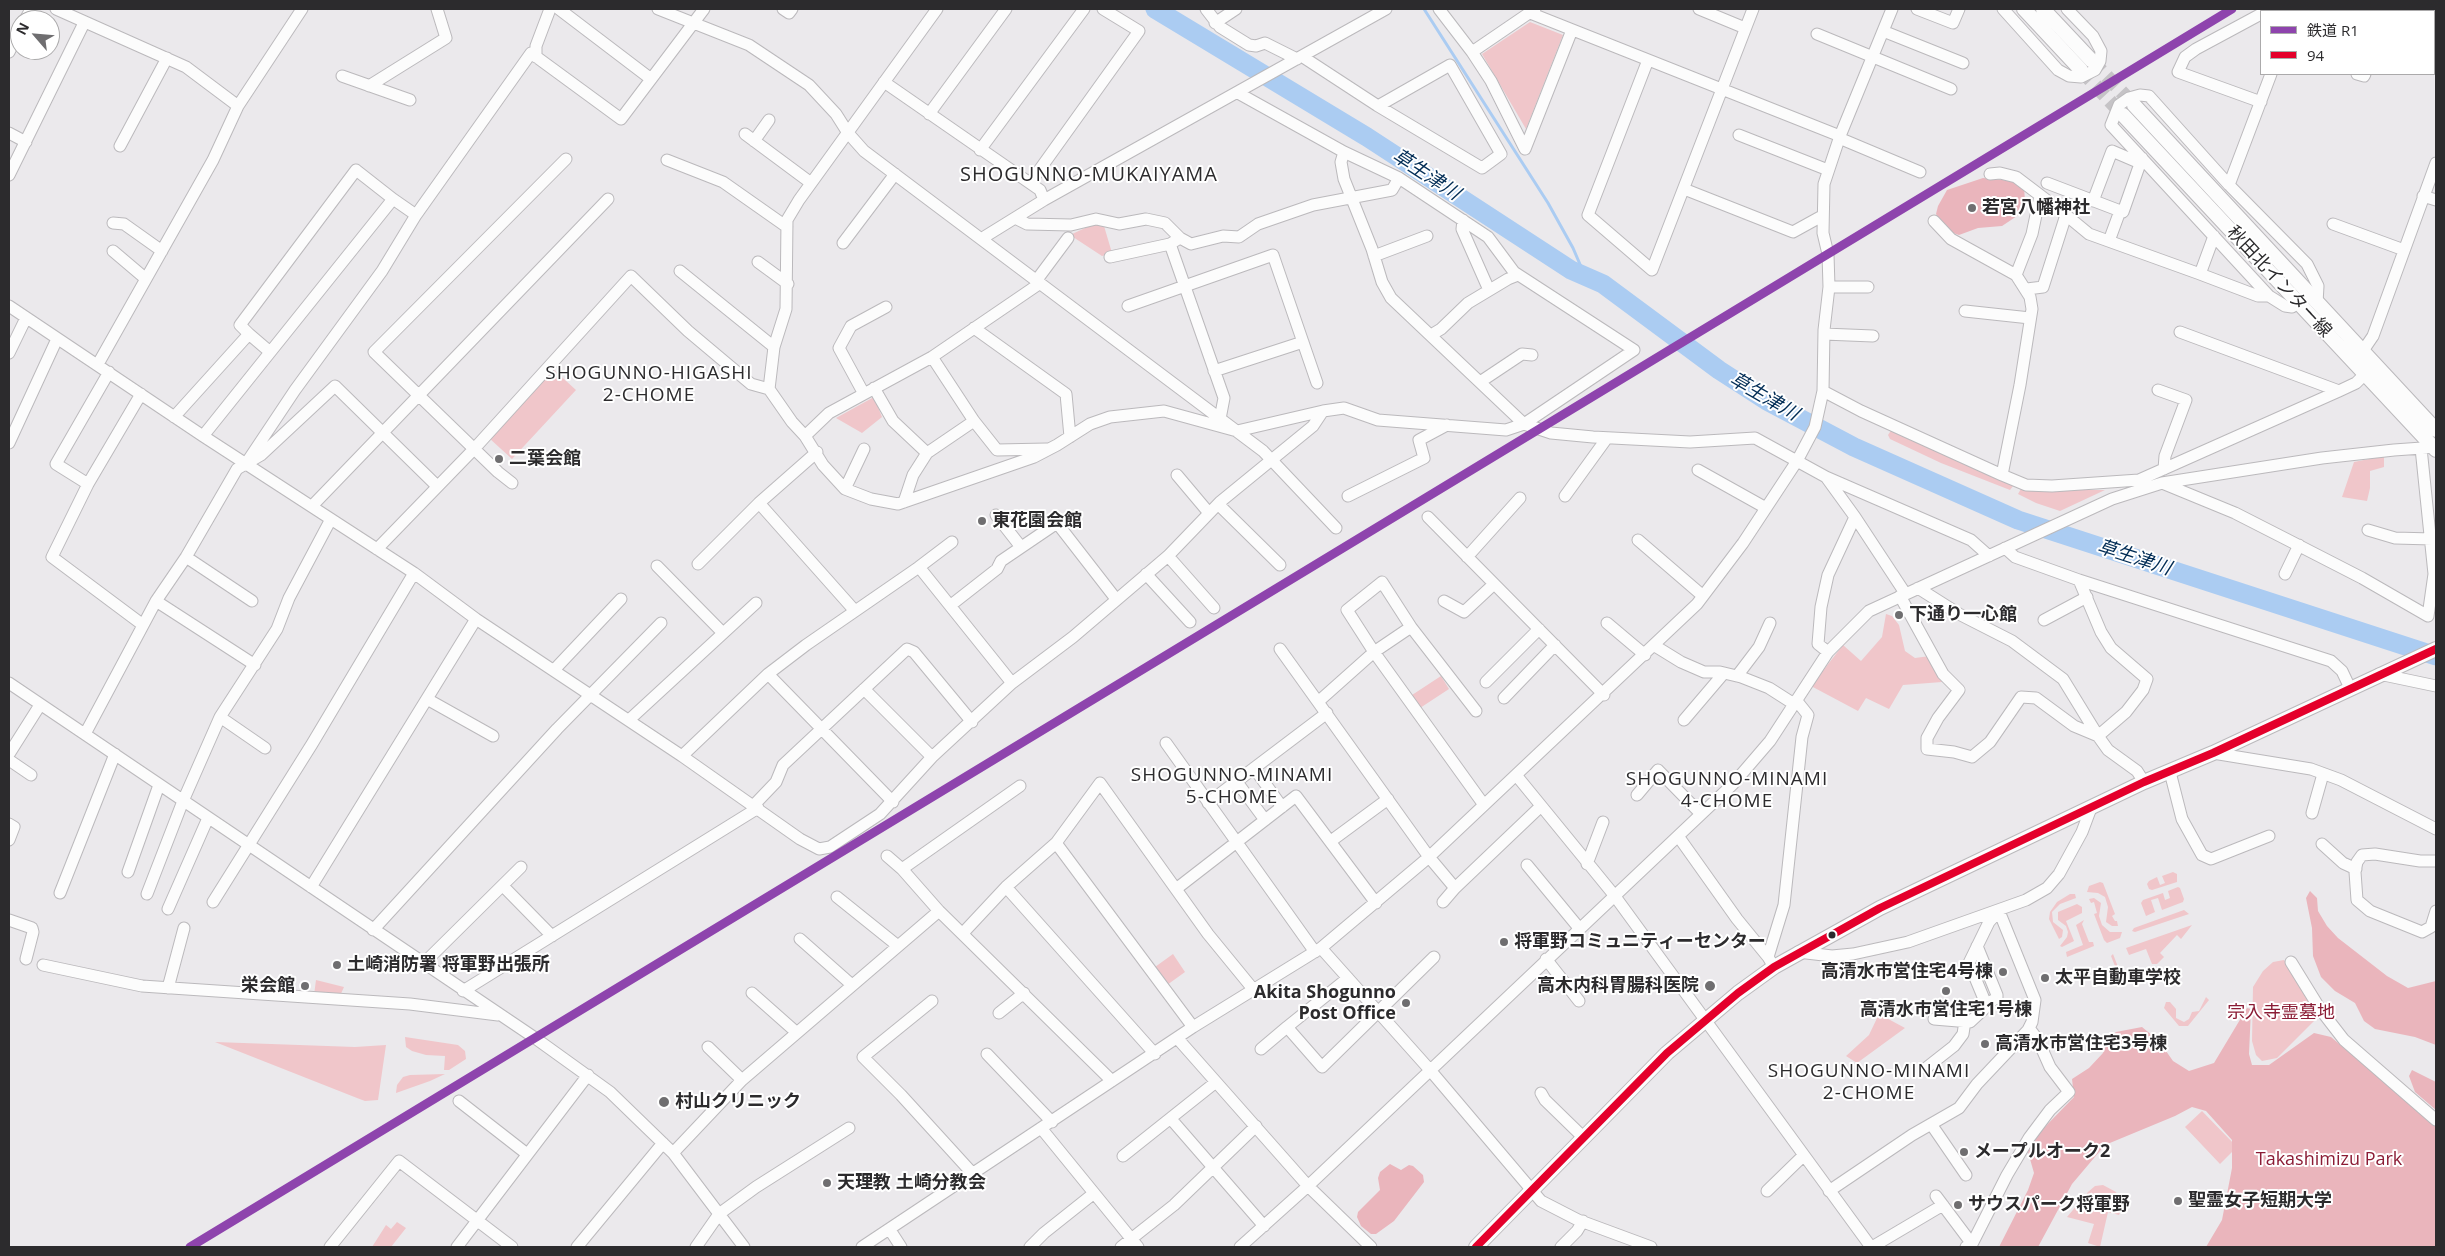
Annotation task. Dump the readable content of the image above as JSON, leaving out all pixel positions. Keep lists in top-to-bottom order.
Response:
{
  "streets": {
    "main road": ["秋田北インター線"]
  },
  "districts": [
    "SHOGUNNO-MUKAIYAMA",
    "SHOGUNNO-HIGASHI 2-CHOME",
    "SHOGUNNO-MINAMI 5-CHOME",
    "SHOGUNNO-MINAMI 4-CHOME",
    "SHOGUNNO-MINAMI 2-CHOME"
  ],
  "water": ["草生津川"],
  "parks": ["宗入寺霊墓地", "Takashimizu Park"],
  "places": [
    "若宮八幡神社",
    "二葉会館",
    "東花園会館",
    "下通り一心館",
    "将軍野コミュニティーセンター",
    "土崎消防署 将軍野出張所",
    "高清水市営住宅4号棟",
    "太平自動車学校",
    "栄会館",
    "高木内科胃腸科医院",
    "高清水市営住宅1号棟",
    "Akita Shogunno Post Office",
    "高清水市営住宅3号棟",
    "村山クリニック",
    "メープルオーク2",
    "天理教 土崎分教会",
    "聖霊女子短期大学",
    "サウスパーク将軍野"
  ],
  "lines": ["rail line R1", "transit line 94"],
  "legend": ["鉄道 R1", "94"],
  "north": "top left"
}
